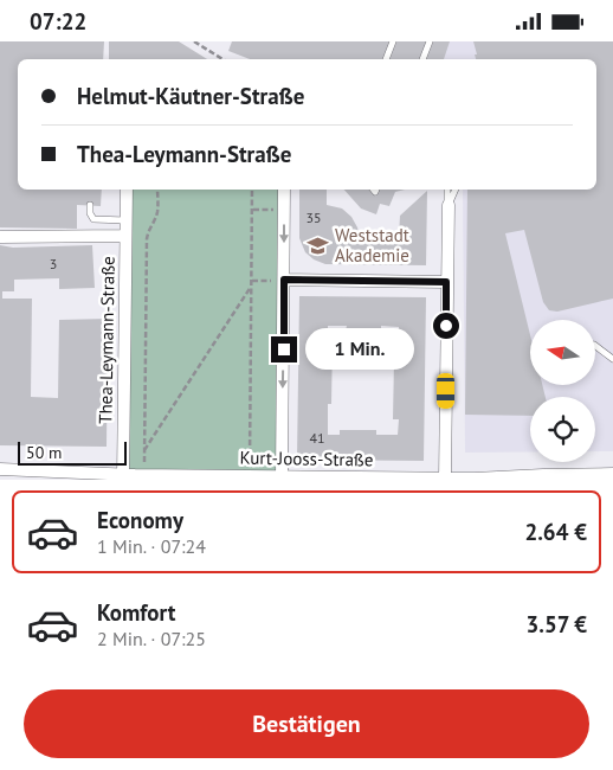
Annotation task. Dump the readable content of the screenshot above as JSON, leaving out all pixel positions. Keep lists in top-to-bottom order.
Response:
{
  "streets": {
    "street": ["Thea-Leymann-Straße", "Kurt-Jooss-Straße"]
  },
  "crossings": [
    ["Thea-Leymann-Straße", "Kurt-Jooss-Straße"]
  ],
  "places": {
    "school or university": ["Weststadt Akademie"]
  },
  "house_numbers": ["35", "3", "41"],
  "scale_bar": "50 m",
  "north": "left",
  "page": {
    "status": "07:22",
    "banner": ["Helmut-Käutner-Straße", "Thea-Leymann-Straße"],
    "bubble": "1 Min.",
    "scale": "50 m",
    "list": [
      {
        "name": "Economy",
        "note": "1 Min. · 07:24",
        "value": "2.64 €"
      },
      {
        "name": "Komfort",
        "note": "2 Min. · 07:25",
        "value": "3.57 €"
      }
    ],
    "buttons": "Bestätigen"
  }
}
